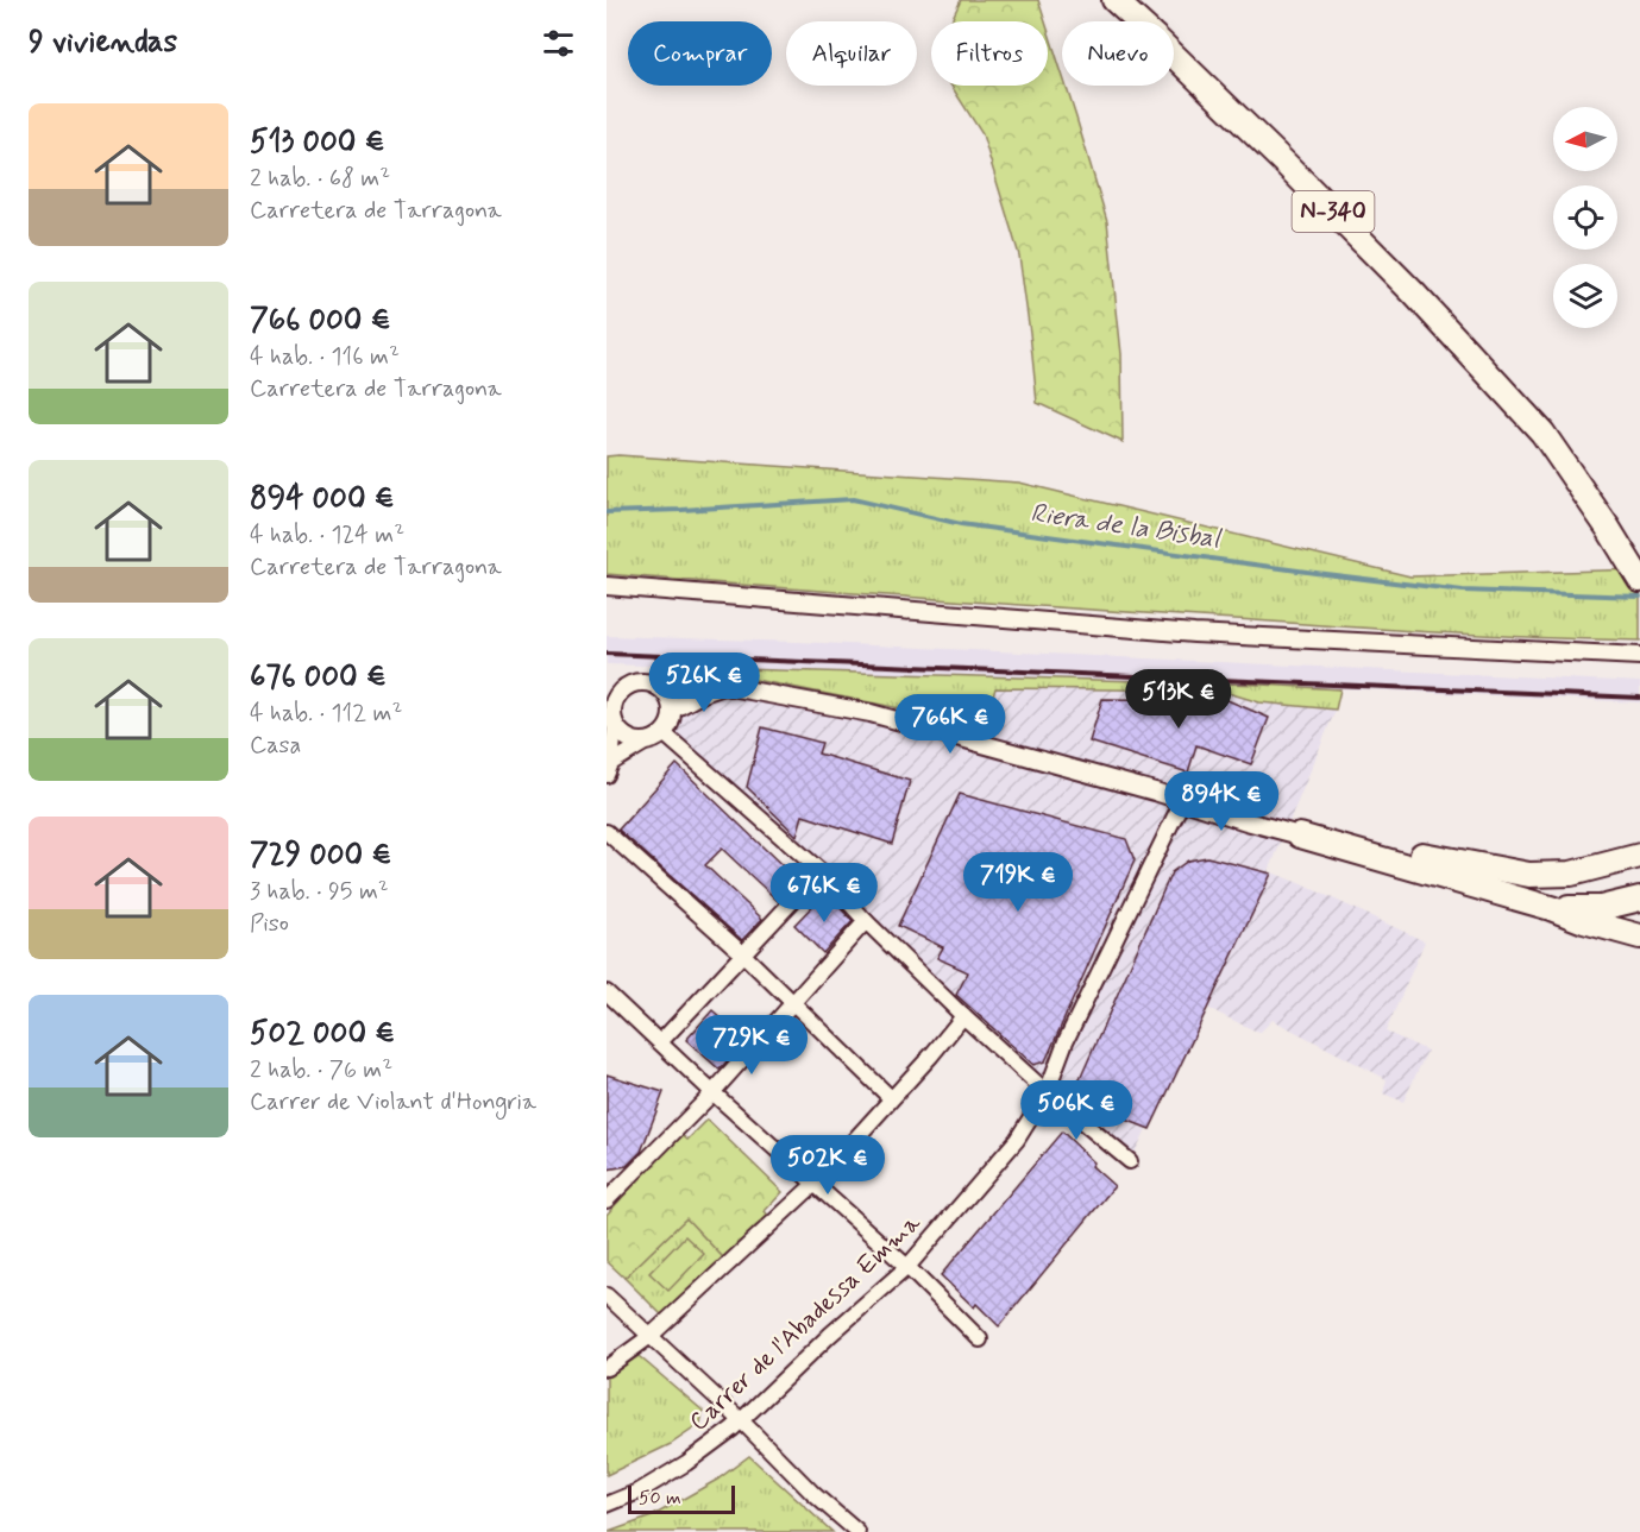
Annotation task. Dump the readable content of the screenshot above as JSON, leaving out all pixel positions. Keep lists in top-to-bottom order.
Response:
{
  "streets": {
    "highway": ["N-340"],
    "street": ["Carrer de l'Abadessa Emma"]
  },
  "water": ["Riera de la Bisbal"],
  "scale_bar": "50 m",
  "north": "left",
  "page": {
    "heading": "9 viviendas",
    "chip": [
      "Comprar",
      "Alquilar",
      "Filtros",
      "Nuevo"
    ],
    "list": [
      {
        "name": "513 000 €",
        "note": "2 hab. · 68 m² · Carretera de Tarragona"
      },
      {
        "name": "766 000 €",
        "note": "4 hab. · 116 m² · Carretera de Tarragona"
      },
      {
        "name": "894 000 €",
        "note": "4 hab. · 124 m² · Carretera de Tarragona"
      },
      {
        "name": "676 000 €",
        "note": "4 hab. · 112 m² · Casa"
      },
      {
        "name": "729 000 €",
        "note": "3 hab. · 95 m² · Piso"
      },
      {
        "name": "502 000 €",
        "note": "2 hab. · 76 m² · Carrer de Violant d'Hongria"
      }
    ],
    "price": [
      "526K €",
      "513K €",
      "766K €",
      "894K €",
      "719K €",
      "676K €",
      "729K €",
      "506K €",
      "502K €"
    ],
    "scale": "50 m"
  }
}
